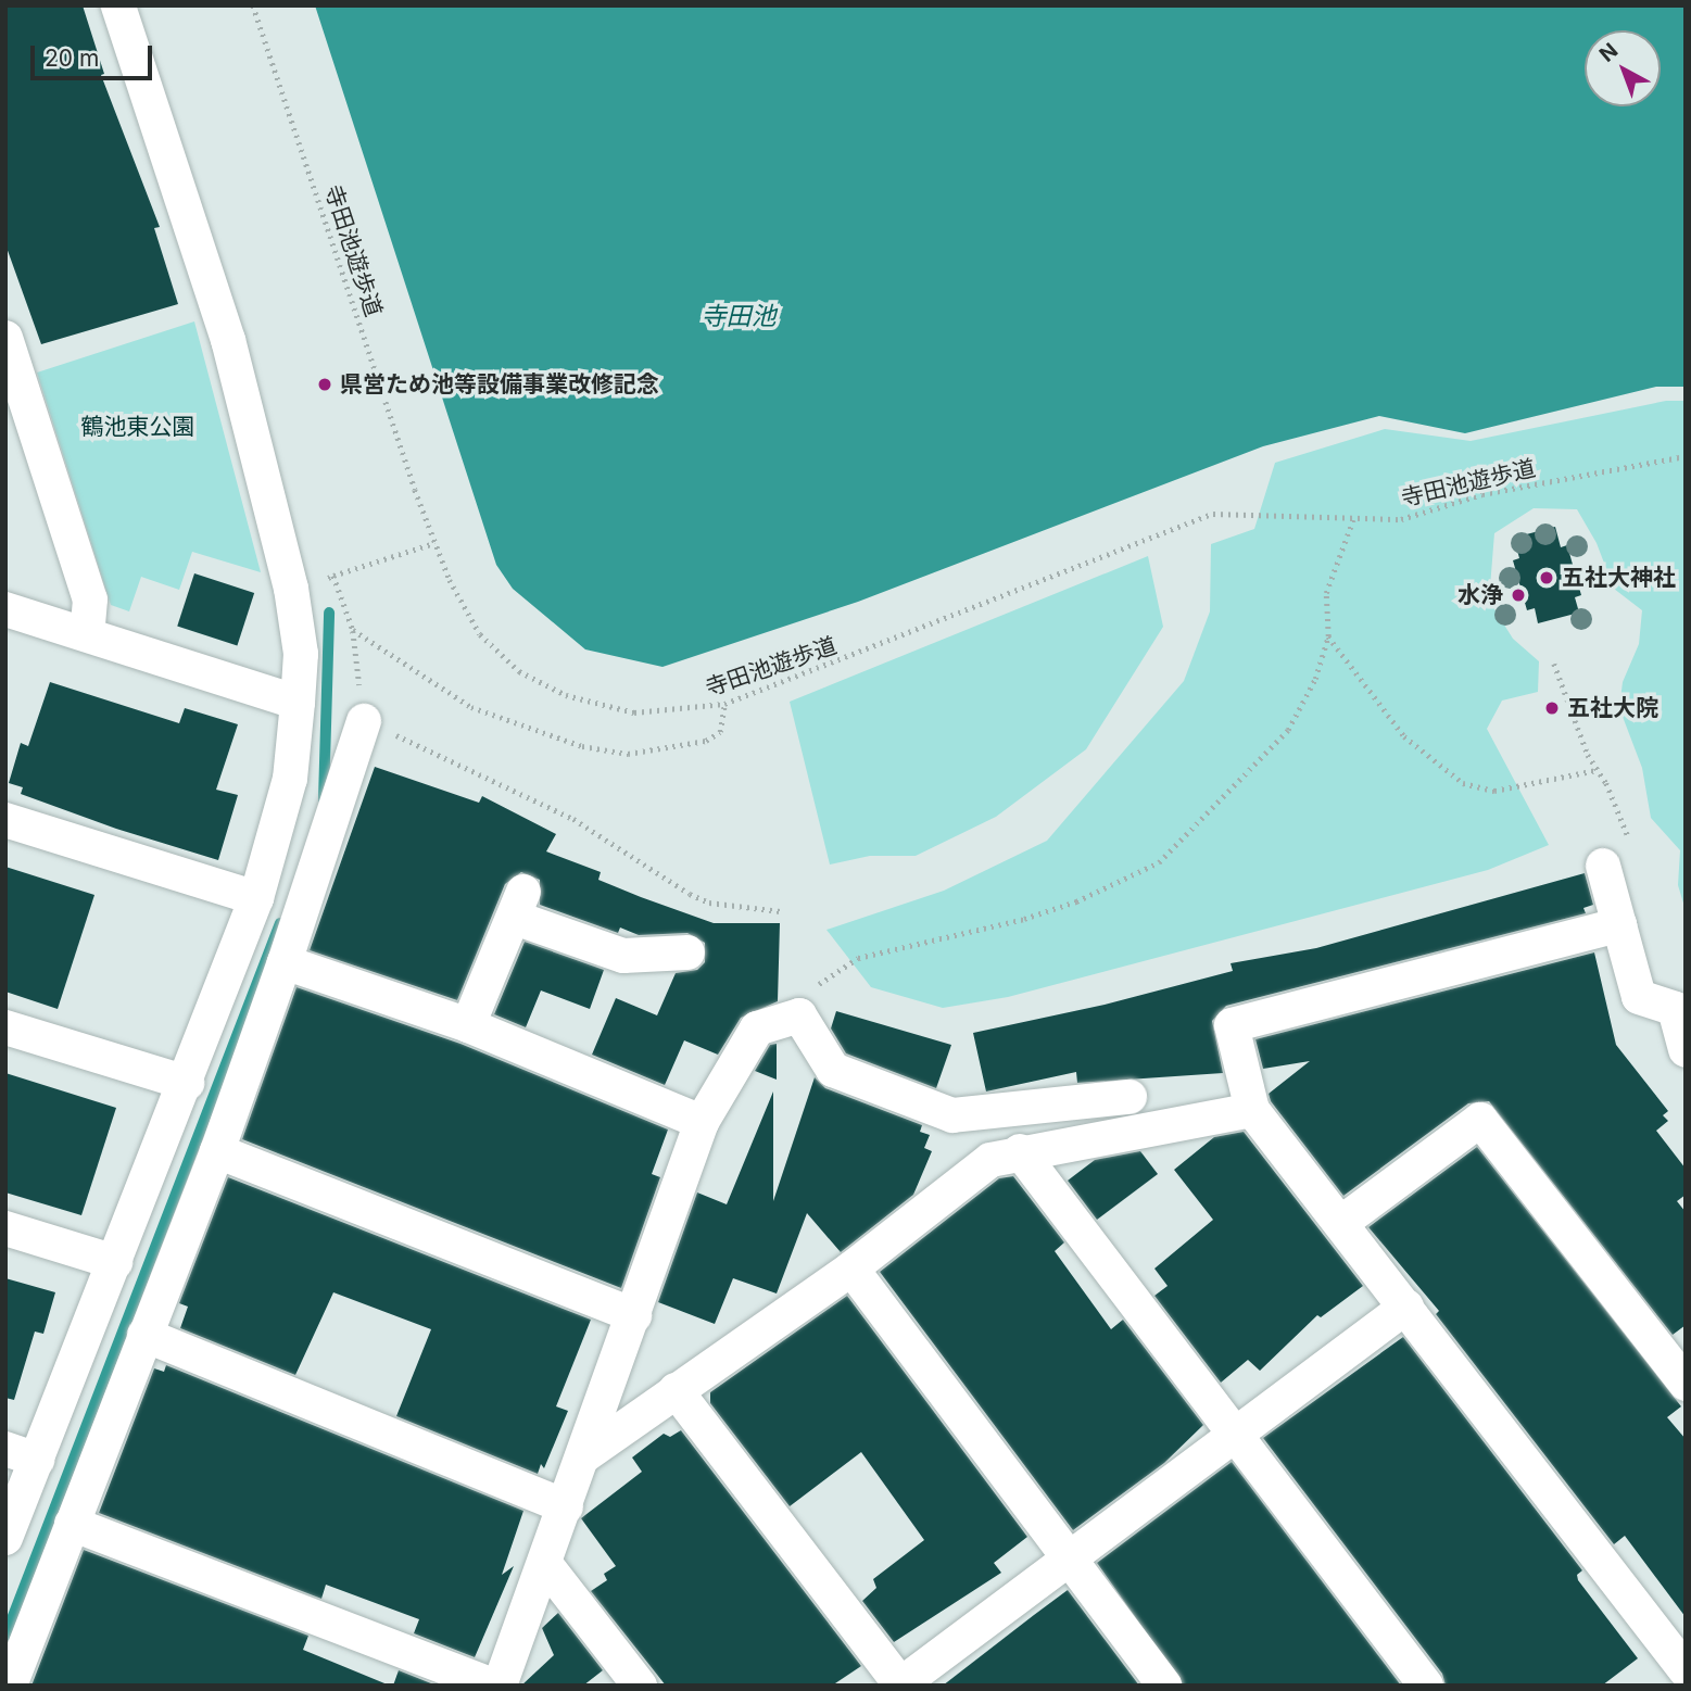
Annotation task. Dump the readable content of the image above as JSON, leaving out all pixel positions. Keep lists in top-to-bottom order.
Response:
{
  "streets": {
    "path": ["寺田池遊歩道"]
  },
  "water": ["寺田池"],
  "parks": ["鶴池東公園"],
  "places": [
    "県営ため池等設備事業改修記念",
    "五社大神社",
    "水浄",
    "五社大院"
  ],
  "scale_bar": "20 m",
  "north": "top left"
}
